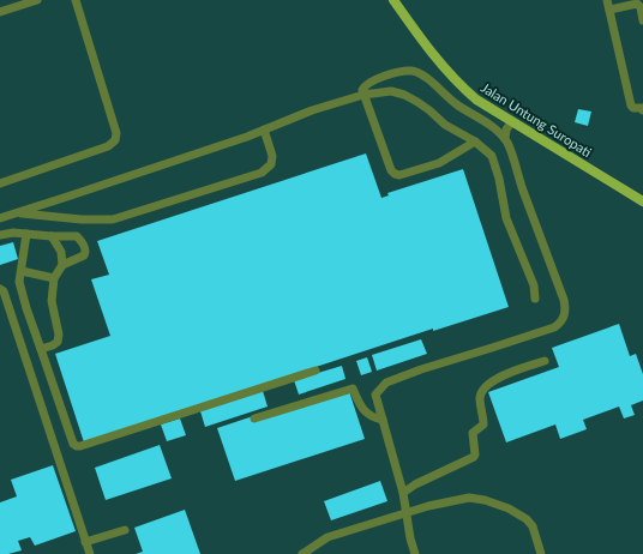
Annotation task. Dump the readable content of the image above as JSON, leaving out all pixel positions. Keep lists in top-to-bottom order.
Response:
{
  "streets": {
    "main road": ["Jalan Untung Suropati"]
  }
}
